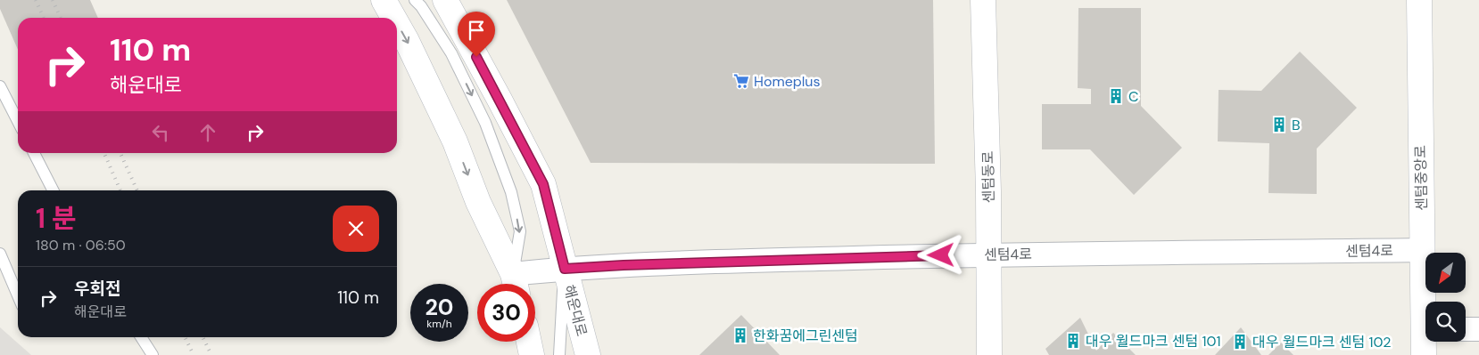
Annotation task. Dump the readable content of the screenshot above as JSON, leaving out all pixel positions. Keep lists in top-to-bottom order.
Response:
{
  "streets": {
    "main road": ["센텀동로", "센텀중앙로", "해운대로"],
    "street": ["센텀4로"]
  },
  "crossings": [
    ["센텀동로", "센텀4로"],
    ["센텀중앙로", "센텀4로"],
    ["센텀4로", "해운대로"]
  ],
  "places": {
    "supermarket": ["Homeplus"],
    "building": [
      "C",
      "B",
      "한화꿈에그린센텀",
      "대우 월드마크 센텀 101",
      "대우 월드마크 센텀 102"
    ]
  },
  "north": "bottom left",
  "page": {
    "turn": ["110 m", "해운대로"],
    "heading": ["1 분", "180 m · 06:50"],
    "list": [
      {
        "name": "우회전",
        "note": "해운대로",
        "value": "110 m"
      }
    ],
    "speed": "20 km/h",
    "limit": "30"
  }
}
